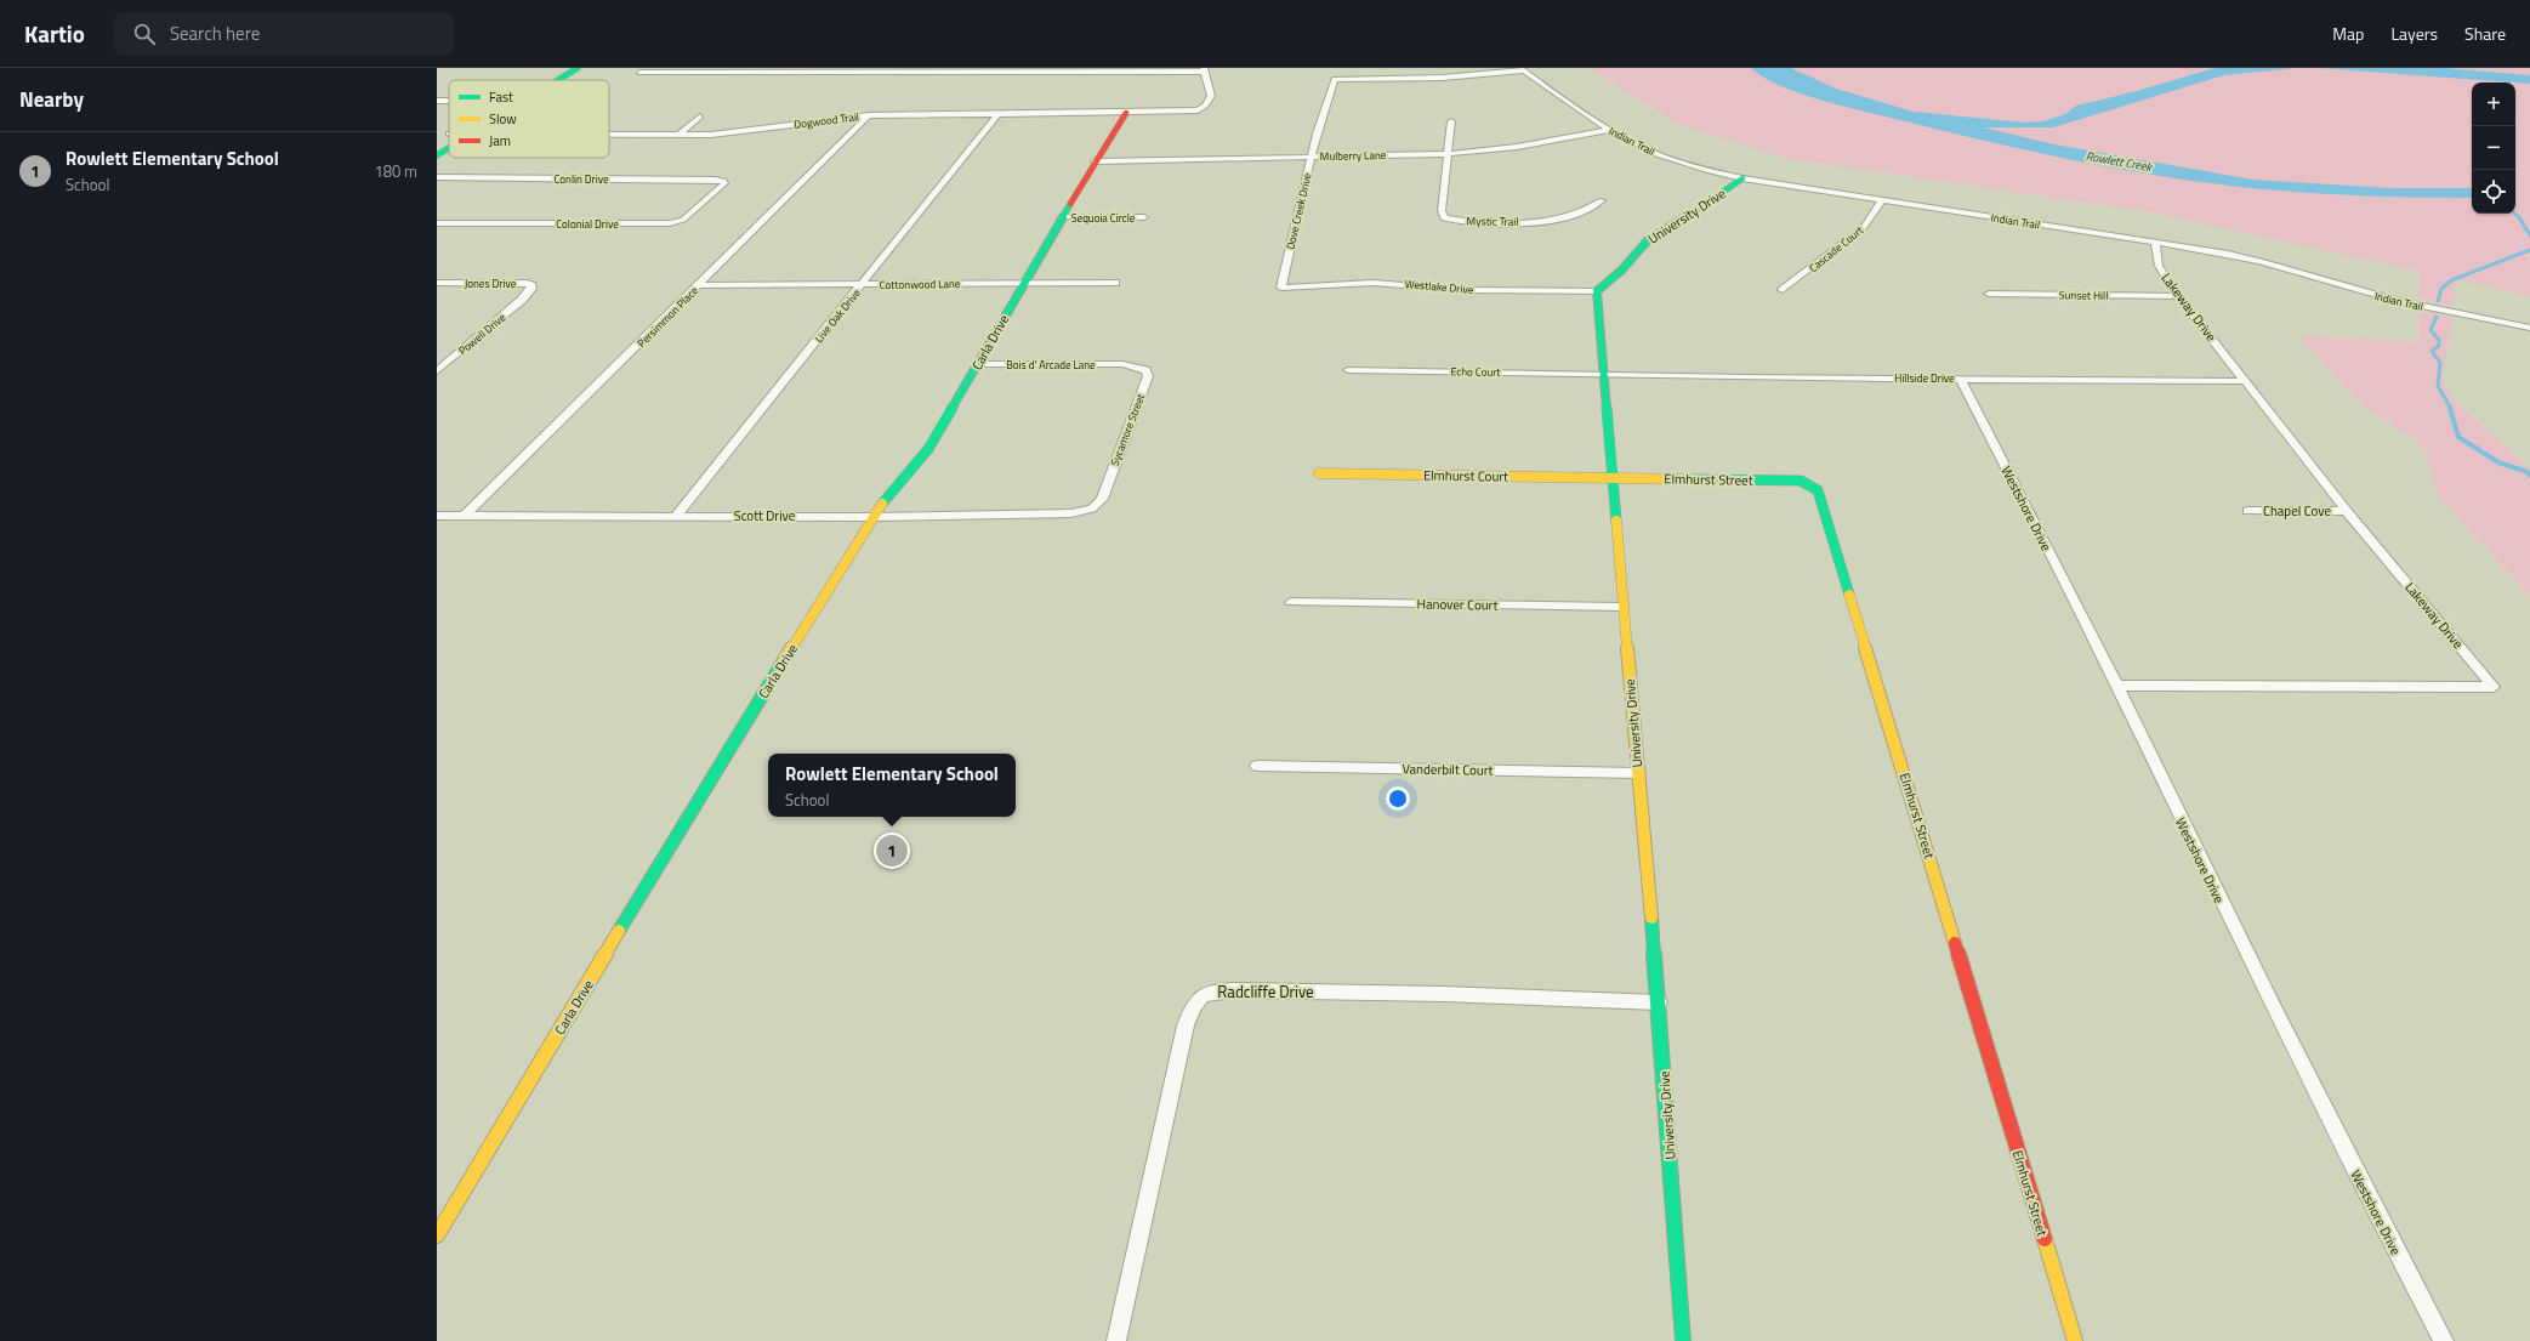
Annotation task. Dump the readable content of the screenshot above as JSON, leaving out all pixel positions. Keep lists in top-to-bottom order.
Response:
{
  "streets": {
    "street": [
      "Dogwood Trail",
      "Indian Trail",
      "Mulberry Lane",
      "Conlin Drive",
      "Dove Creek Drive",
      "University Drive",
      "Sequoia Circle",
      "Mystic Trail",
      "Colonial Drive",
      "Cascade Court",
      "Jones Drive",
      "Cottonwood Lane",
      "Westlake Drive",
      "Sunset Hill",
      "Lakeway Drive",
      "Live Oak Drive",
      "Persimmon Place",
      "Powell Drive",
      "Carla Drive",
      "Bois d' Arcade Lane",
      "Echo Court",
      "Hillside Drive",
      "Sycamore Street",
      "Elmhurst Court",
      "Elmhurst Street",
      "Westshore Drive",
      "Chapel Cove",
      "Scott Drive",
      "Hanover Court",
      "Vanderbilt Court",
      "Radcliffe Drive"
    ]
  },
  "crossings": [
    ["Dogwood Trail", "Live Oak Drive"],
    ["Dogwood Trail", "Persimmon Place"],
    ["Dogwood Trail", "Carla Drive"],
    ["Indian Trail", "Mulberry Lane"],
    ["Indian Trail", "Dove Creek Drive"],
    ["Indian Trail", "University Drive"],
    ["Indian Trail", "Cascade Court"],
    ["Indian Trail", "Lakeway Drive"],
    ["Mulberry Lane", "Dove Creek Drive"],
    ["Mulberry Lane", "Mystic Trail"],
    ["Mulberry Lane", "Carla Drive"],
    ["Conlin Drive", "Colonial Drive"],
    ["Dove Creek Drive", "Westlake Drive"],
    ["University Drive", "Westlake Drive"],
    ["University Drive", "Echo Court"],
    ["University Drive", "Hillside Drive"],
    ["University Drive", "Elmhurst Court"],
    ["University Drive", "Elmhurst Street"],
    ["University Drive", "Hanover Court"],
    ["University Drive", "Vanderbilt Court"],
    ["University Drive", "Radcliffe Drive"],
    ["Sequoia Circle", "Carla Drive"],
    ["Jones Drive", "Powell Drive"],
    ["Cottonwood Lane", "Live Oak Drive"],
    ["Cottonwood Lane", "Persimmon Place"],
    ["Cottonwood Lane", "Carla Drive"],
    ["Sunset Hill", "Lakeway Drive"],
    ["Lakeway Drive", "Hillside Drive"],
    ["Lakeway Drive", "Westshore Drive"],
    ["Lakeway Drive", "Chapel Cove"],
    ["Live Oak Drive", "Scott Drive"],
    ["Persimmon Place", "Scott Drive"],
    ["Carla Drive", "Bois d' Arcade Lane"],
    ["Carla Drive", "Scott Drive"],
    ["Bois d' Arcade Lane", "Sycamore Street"],
    ["Echo Court", "Hillside Drive"],
    ["Hillside Drive", "Westshore Drive"],
    ["Sycamore Street", "Scott Drive"],
    ["Elmhurst Court", "Elmhurst Street"]
  ],
  "water": ["Rowlett Creek"],
  "legend": ["Fast", "Slow", "Jam"],
  "page": {
    "header": "Kartio",
    "search": "Search here",
    "nav": ["Map", "Layers", "Share"],
    "heading": "Nearby",
    "map_buttons": ["+", "−"],
    "list": [
      {
        "mark": "1",
        "name": "Rowlett Elementary School",
        "note": "School",
        "value": "180 m"
      }
    ],
    "popup": ["Rowlett Elementary School", "School"],
    "pins": "1"
  }
}
